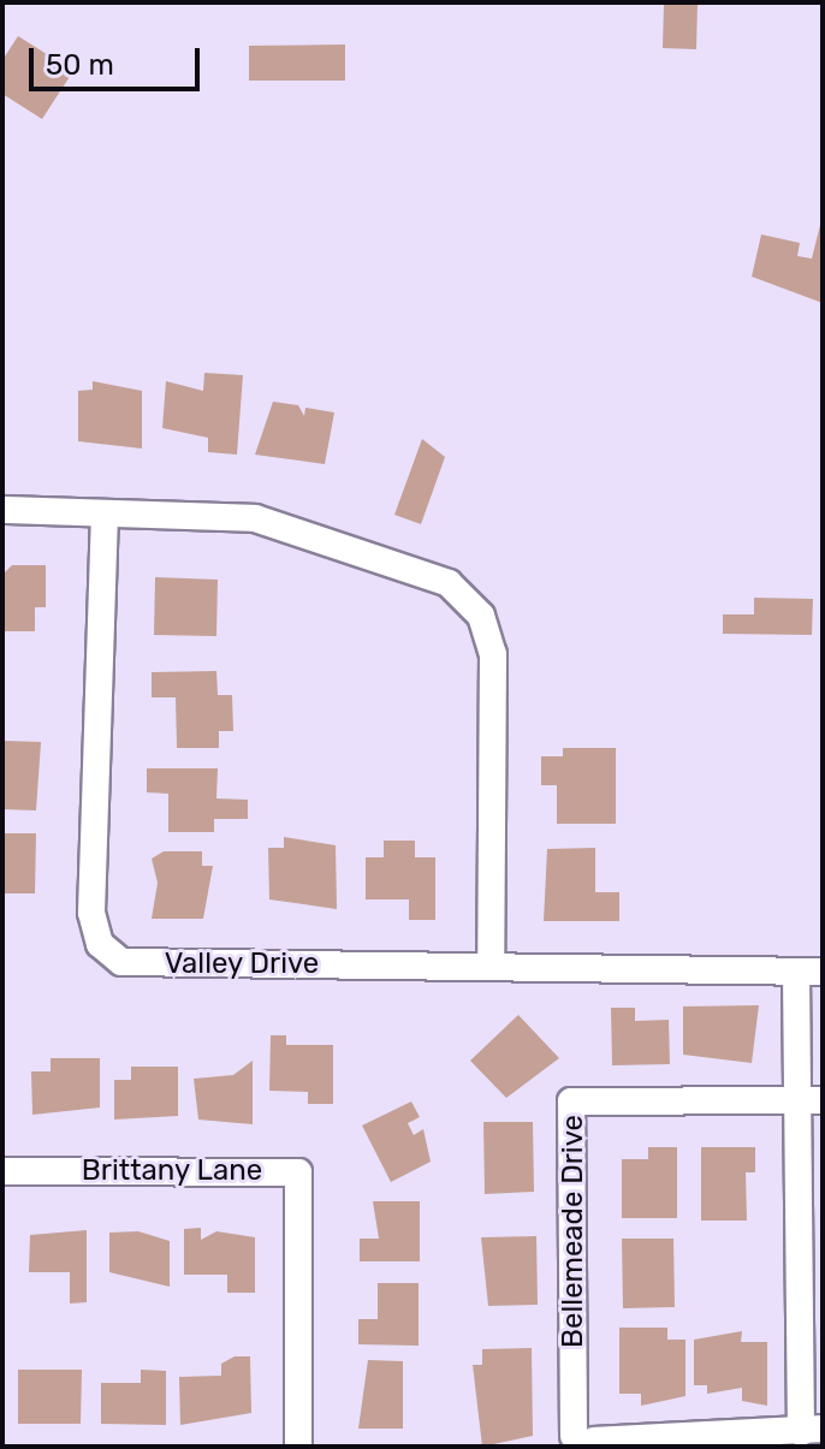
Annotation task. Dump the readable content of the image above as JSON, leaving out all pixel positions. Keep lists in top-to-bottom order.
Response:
{
  "streets": {
    "street": ["Valley Drive", "Brittany Lane", "Bellemeade Drive"]
  },
  "scale_bar": "50 m"
}
